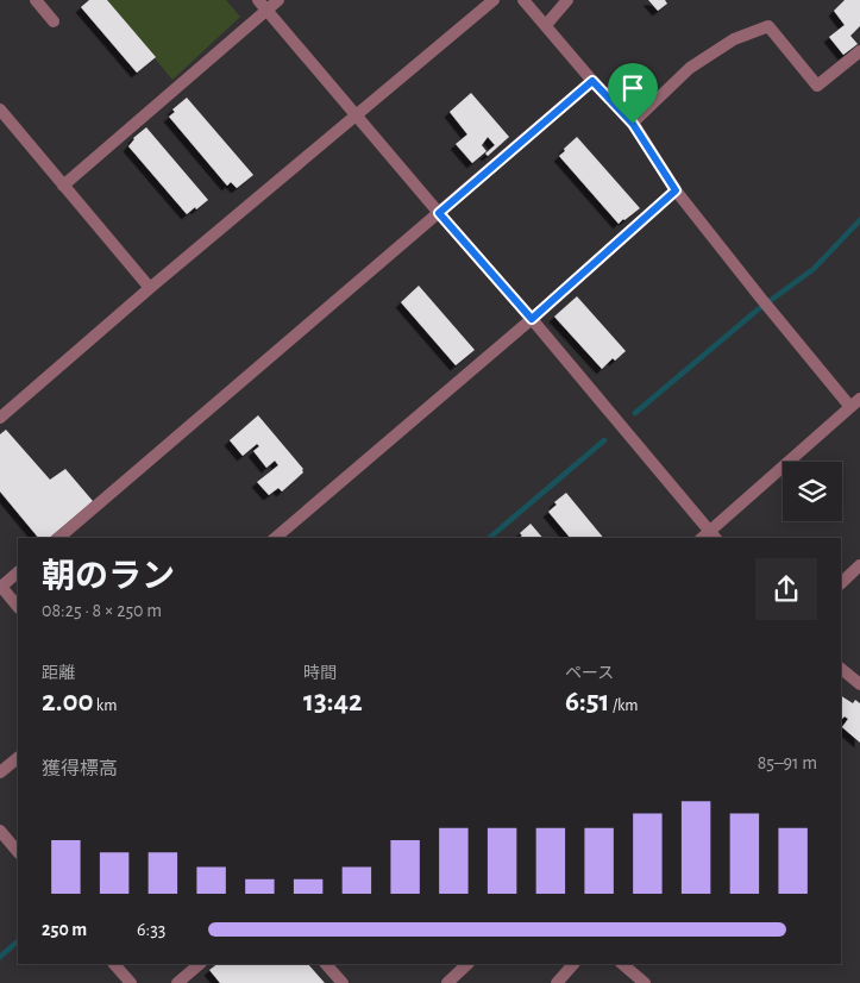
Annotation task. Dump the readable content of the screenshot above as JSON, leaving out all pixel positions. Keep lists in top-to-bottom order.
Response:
{
  "page": {
    "heading": ["朝のラン", "08:25 · 8 × 250 m"],
    "stats": [
      ["距離", "2.00 km"],
      ["時間", "13:42"],
      ["ペース", "6:51 /km"]
    ],
    "chart": ["獲得標高", "85–91 m"],
    "list": [
      {
        "name": "250 m",
        "note": "6:33"
      }
    ]
  }
}
